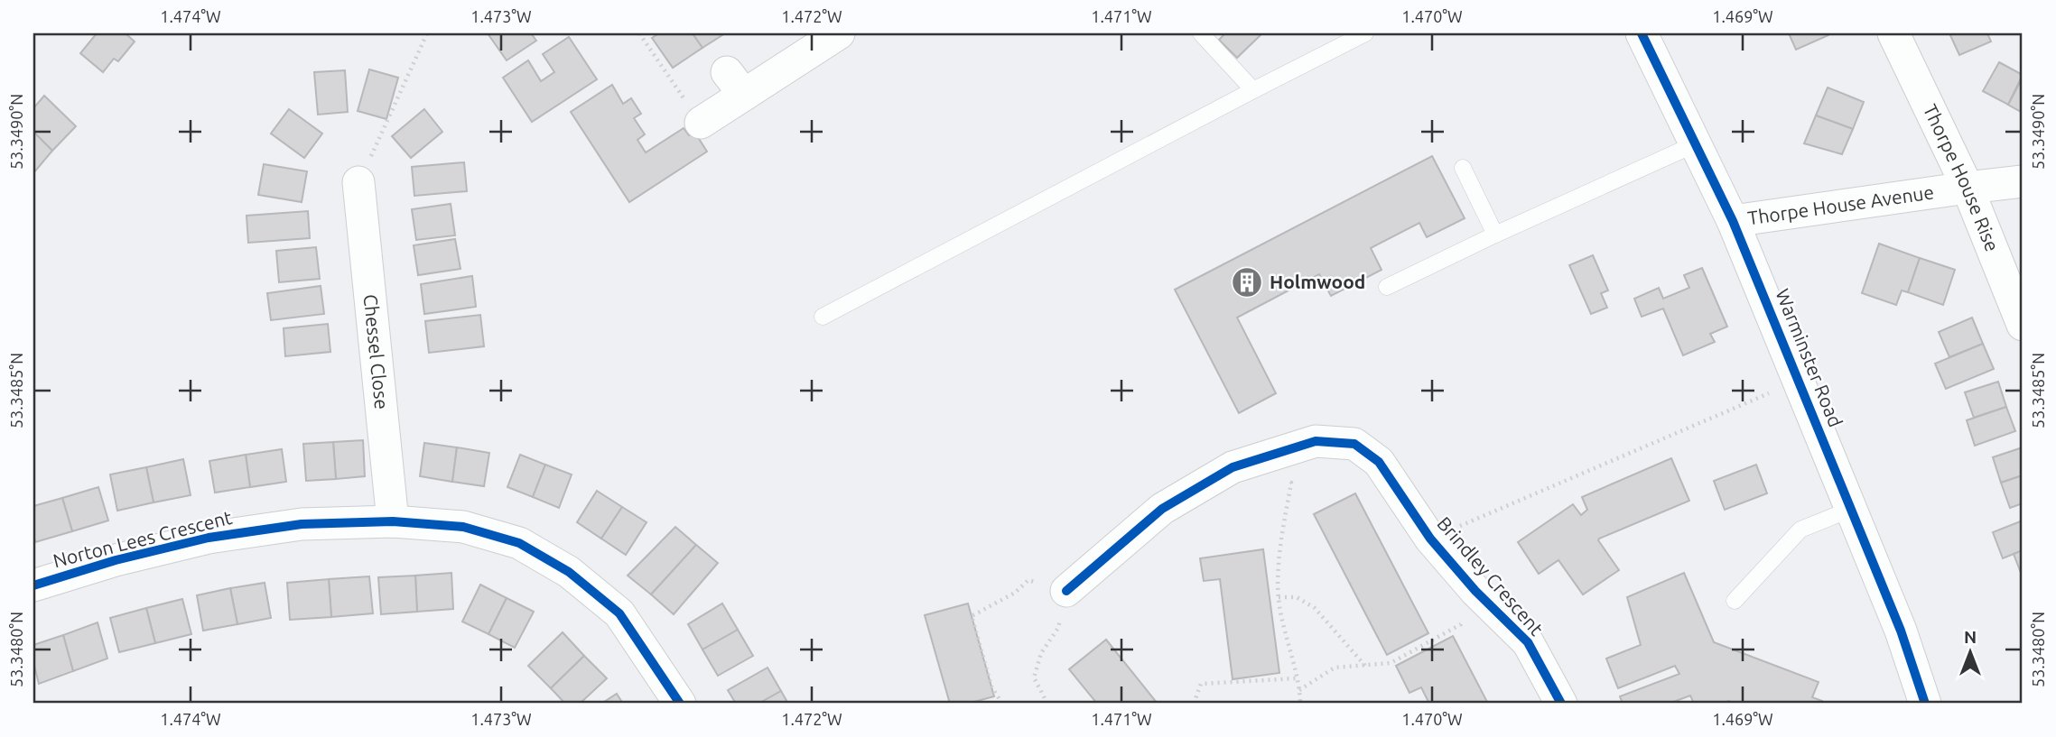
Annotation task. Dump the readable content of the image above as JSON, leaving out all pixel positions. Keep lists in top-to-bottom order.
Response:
{
  "streets": {
    "street": [
      "Thorpe House Rise",
      "Thorpe House Avenue",
      "Chessel Close",
      "Warminster Road",
      "Norton Lees Crescent",
      "Brindley Crescent"
    ]
  },
  "crossings": [
    ["Thorpe House Rise", "Thorpe House Avenue"],
    ["Thorpe House Avenue", "Warminster Road"],
    ["Chessel Close", "Norton Lees Crescent"]
  ],
  "places": {
    "building": ["Holmwood"]
  },
  "north": "top",
  "coordinates": [
    "1.474°W",
    "1.473°W",
    "1.472°W",
    "1.471°W",
    "1.470°W",
    "1.469°W",
    "53.3490°N",
    "53.3485°N",
    "53.3480°N"
  ]
}
